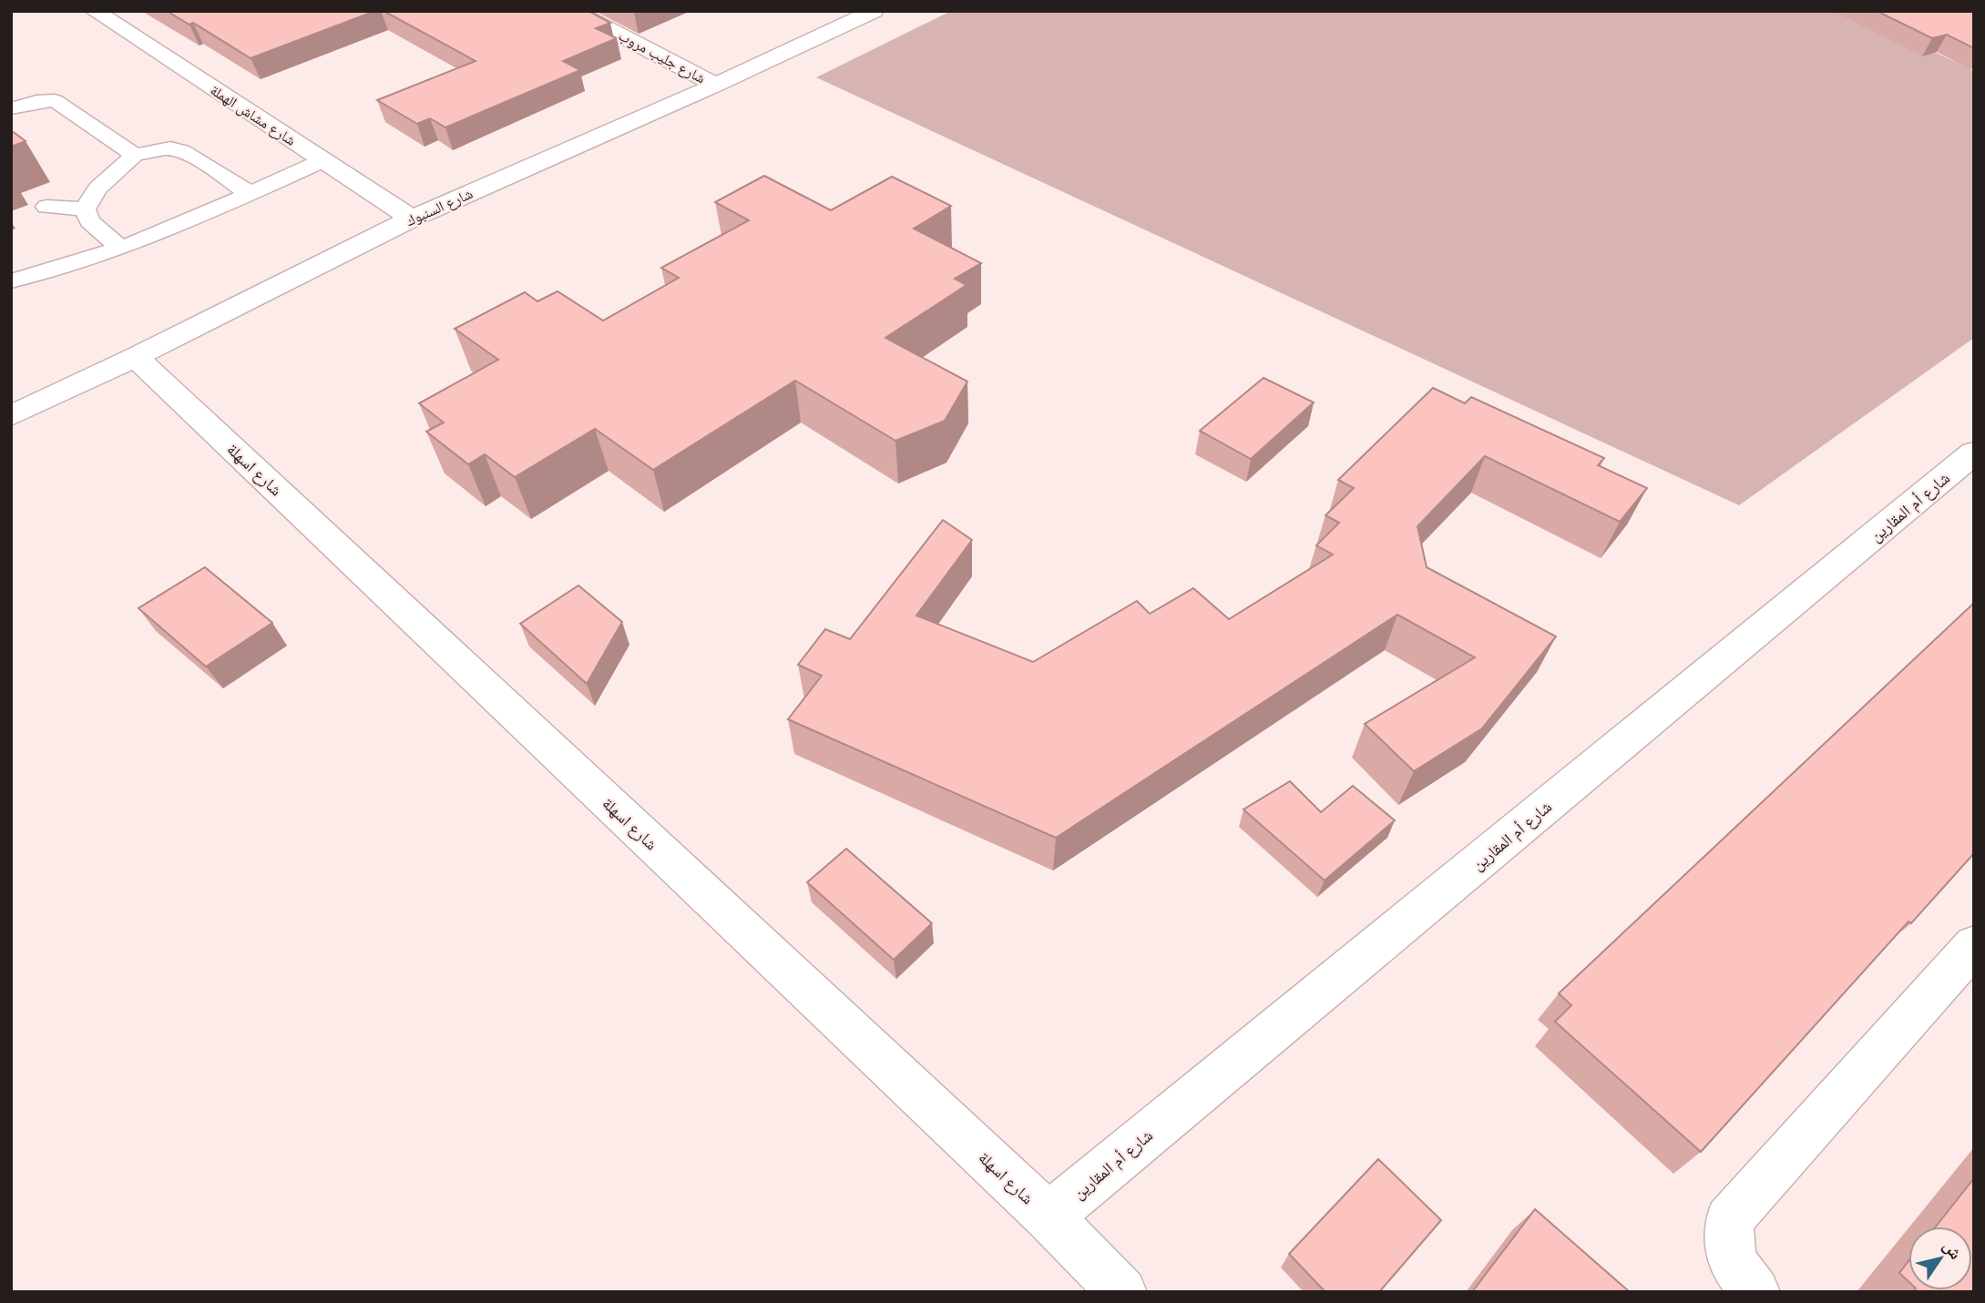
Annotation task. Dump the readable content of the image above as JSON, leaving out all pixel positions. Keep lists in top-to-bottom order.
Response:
{
  "streets": {
    "street": [
      "شارع جليب مروب",
      "شارع مشاش الهملة",
      "شارع السنبوك",
      "شارع اسهلة",
      "شارع أم المقارين"
    ]
  },
  "crossings": [
    ["شارع جليب مروب", "شارع السنبوك"],
    ["شارع مشاش الهملة", "شارع السنبوك"],
    ["شارع السنبوك", "شارع اسهلة"],
    ["شارع اسهلة", "شارع أم المقارين"]
  ],
  "north": "top right"
}
